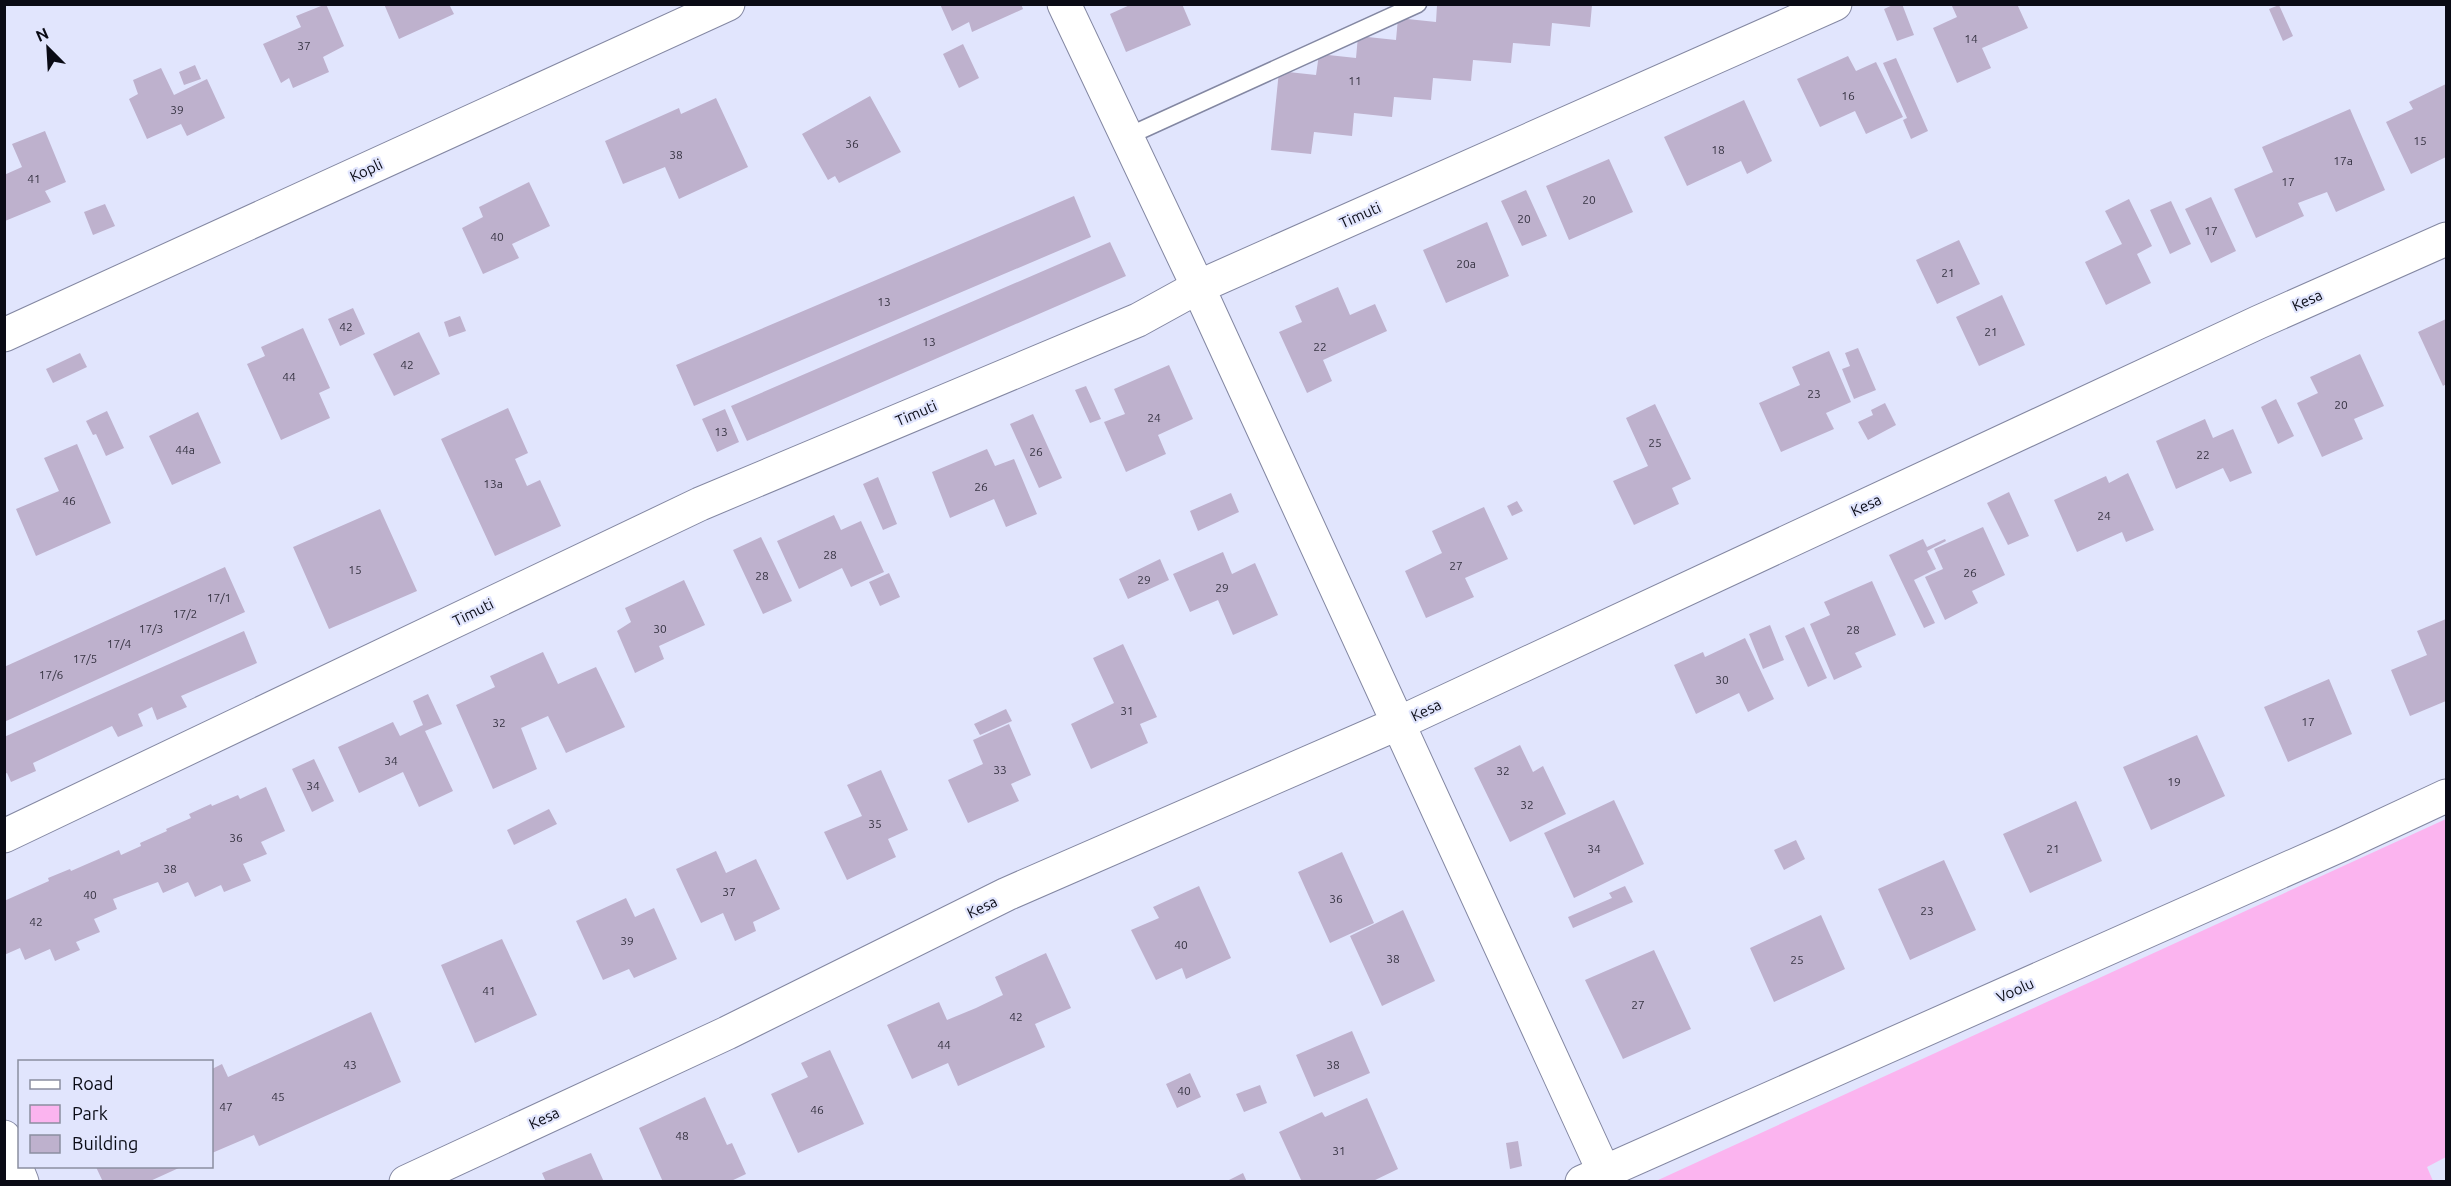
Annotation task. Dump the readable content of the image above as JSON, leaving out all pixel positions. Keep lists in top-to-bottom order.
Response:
{
  "streets": {
    "street": [
      "Kopli",
      "Timuti",
      "Kesa",
      "Voolu"
    ]
  },
  "house_numbers": [
    "14",
    "37",
    "11",
    "16",
    "39",
    "15",
    "36",
    "18",
    "38",
    "17a",
    "41",
    "17",
    "20",
    "20",
    "17",
    "40",
    "20a",
    "21",
    "13",
    "42",
    "21",
    "13",
    "22",
    "42",
    "44",
    "23",
    "20",
    "24",
    "13",
    "25",
    "44a",
    "26",
    "22",
    "13a",
    "26",
    "46",
    "24",
    "28",
    "27",
    "15",
    "26",
    "28",
    "29",
    "29",
    "17/1",
    "17/2",
    "17/3",
    "30",
    "28",
    "17/4",
    "17/5",
    "17/6",
    "30",
    "31",
    "17",
    "32",
    "34",
    "33",
    "32",
    "19",
    "34",
    "32",
    "35",
    "36",
    "34",
    "21",
    "38",
    "37",
    "40",
    "36",
    "23",
    "42",
    "39",
    "40",
    "38",
    "25",
    "41",
    "27",
    "42",
    "44",
    "43",
    "38",
    "40",
    "45",
    "47",
    "46",
    "48",
    "31"
  ],
  "legend": ["Road", "Park", "Building"],
  "north": "top left"
}
